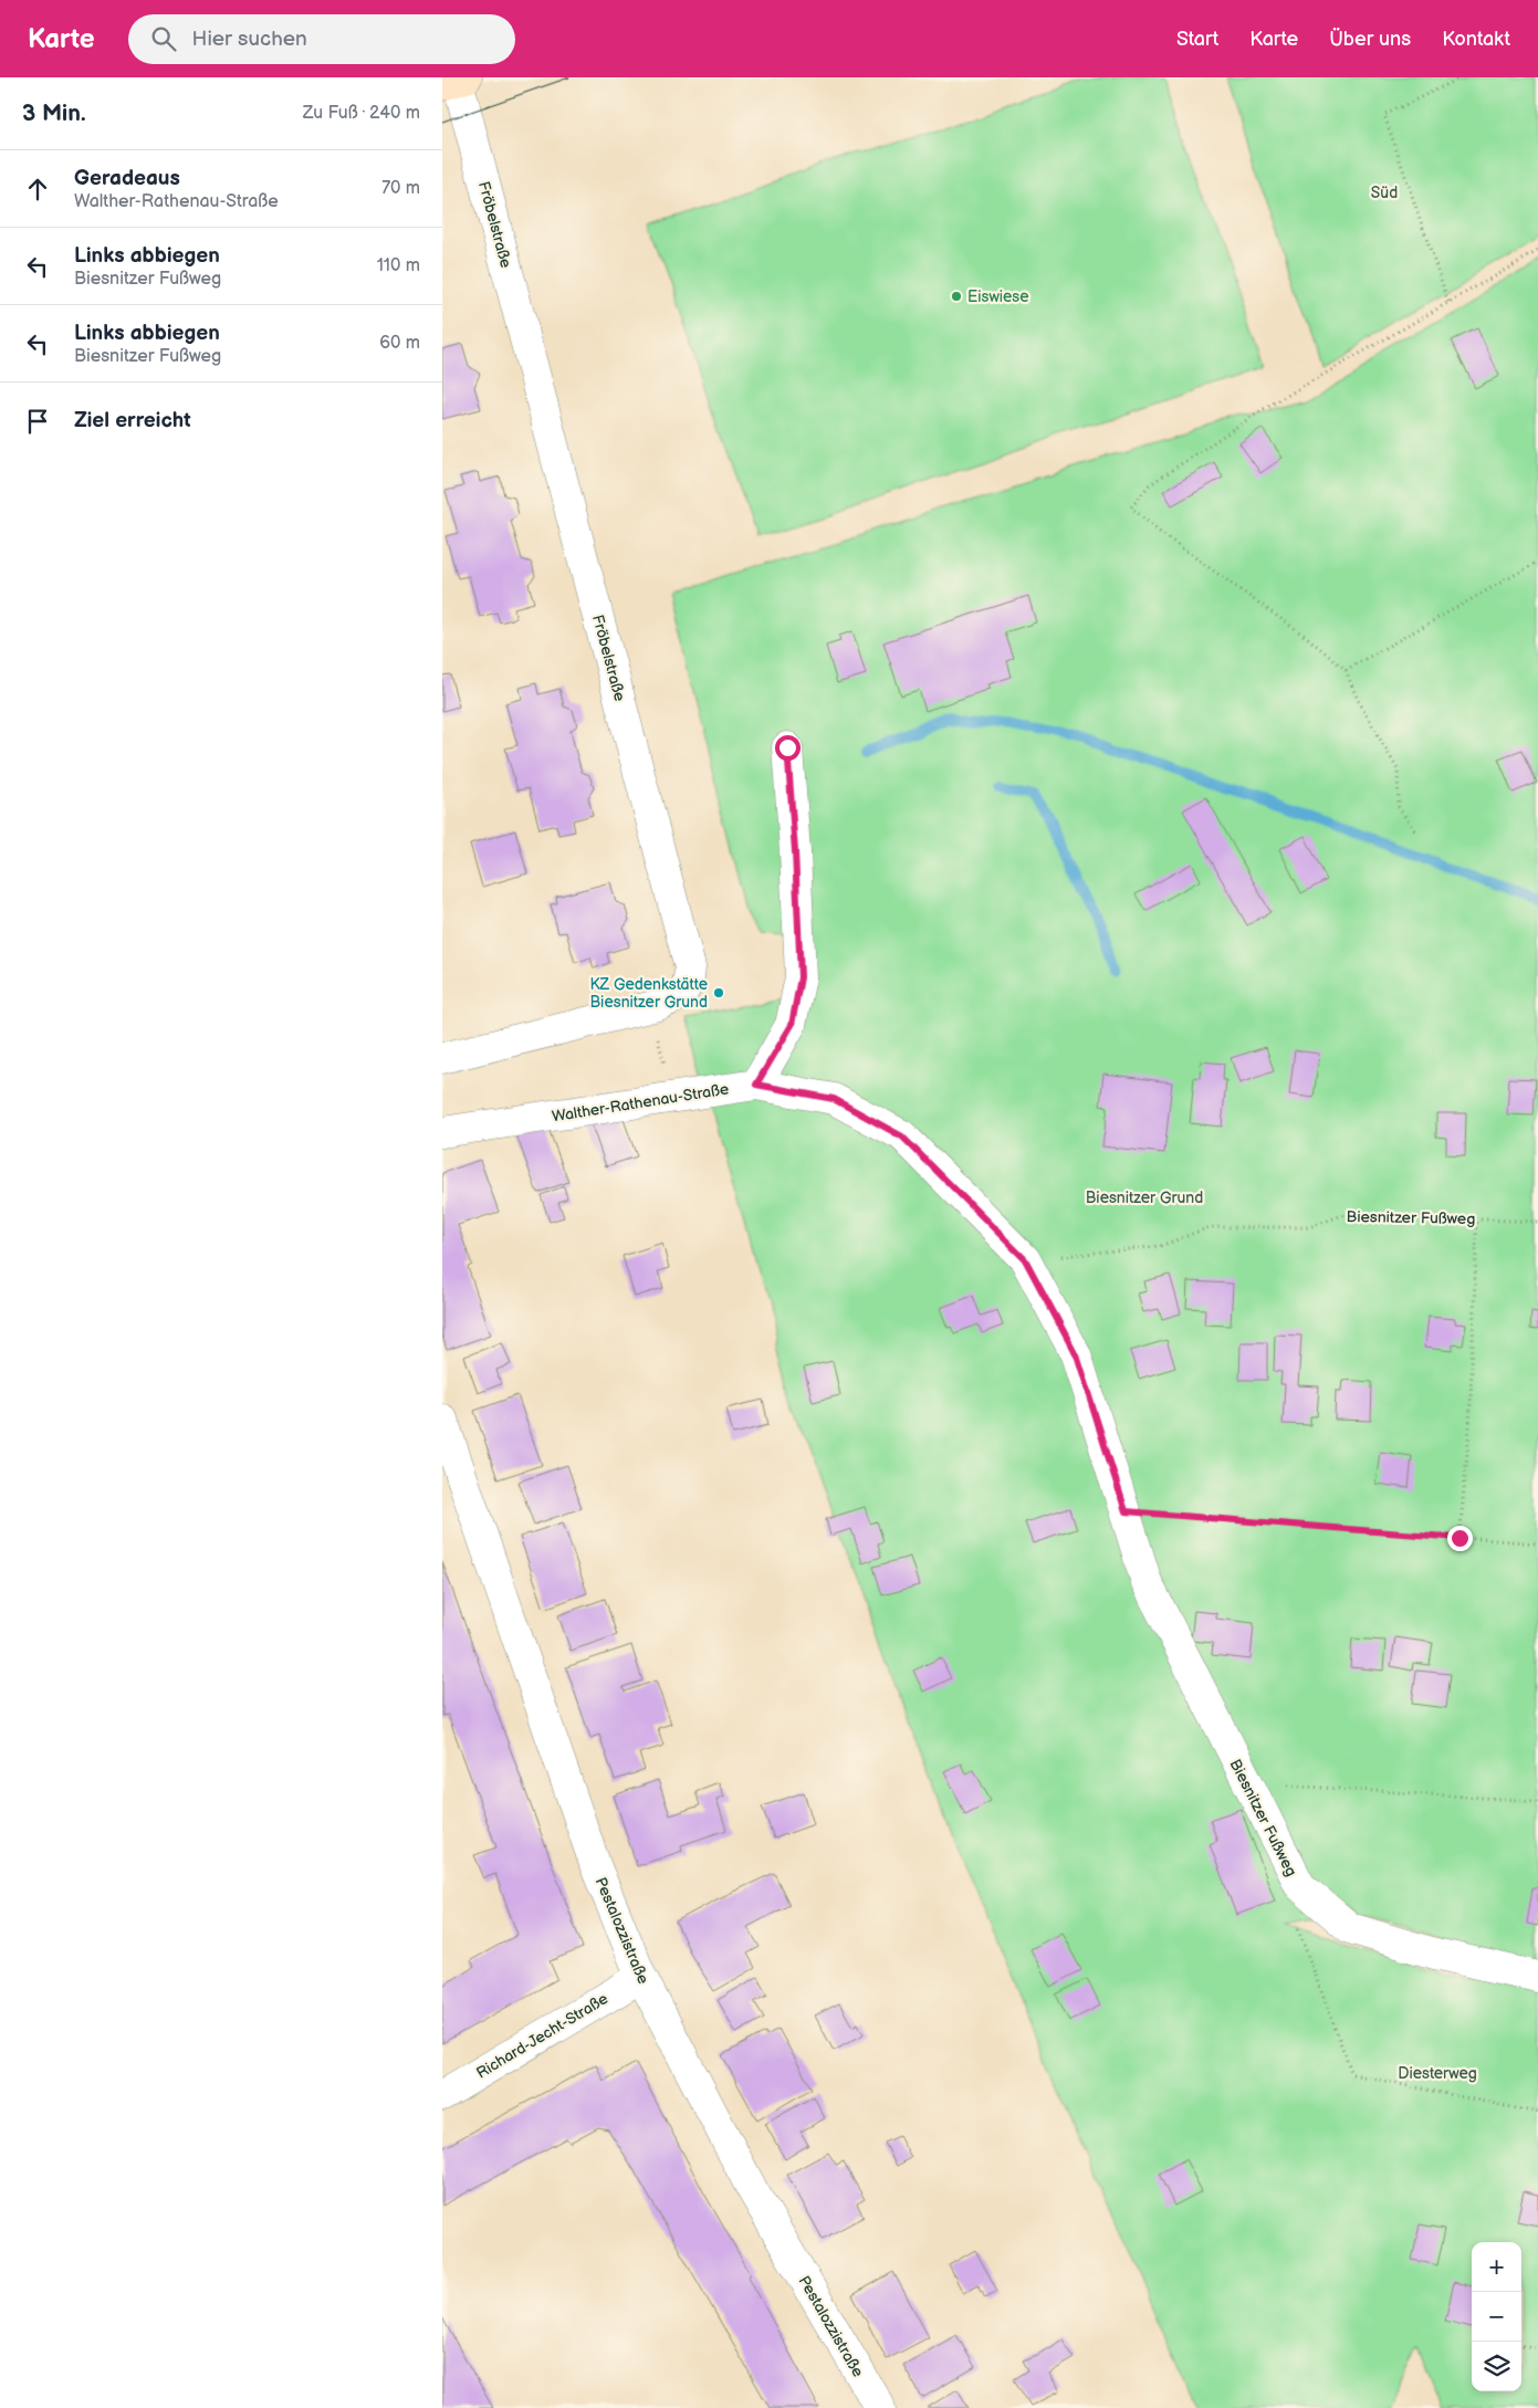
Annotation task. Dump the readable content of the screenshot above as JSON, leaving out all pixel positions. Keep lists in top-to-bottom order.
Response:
{
  "streets": {
    "street": [
      "Fröbelstraße",
      "Walther-Rathenau-Straße",
      "Biesnitzer Fußweg",
      "Pestalozzistraße",
      "Richard-Jecht-Straße"
    ]
  },
  "crossings": [
    ["Walther-Rathenau-Straße", "Biesnitzer Fußweg"],
    ["Pestalozzistraße", "Richard-Jecht-Straße"]
  ],
  "parks": ["Süd", "Biesnitzer Grund", "Diesterweg"],
  "places": ["Eiswiese", "KZ Gedenkstätte Biesnitzer Grund"],
  "page": {
    "header": "Karte",
    "search": "Hier suchen",
    "nav": [
      "Start",
      "Karte",
      "Über uns",
      "Kontakt"
    ],
    "heading": ["3 Min.", "Zu Fuß · 240 m"],
    "list": [
      ["Geradeaus", "Walther-Rathenau-Straße", "70 m"],
      ["Links abbiegen", "Biesnitzer Fußweg", "110 m"],
      ["Links abbiegen", "Biesnitzer Fußweg", "60 m"],
      "Ziel erreicht"
    ],
    "map_buttons": ["+", "−"]
  }
}
